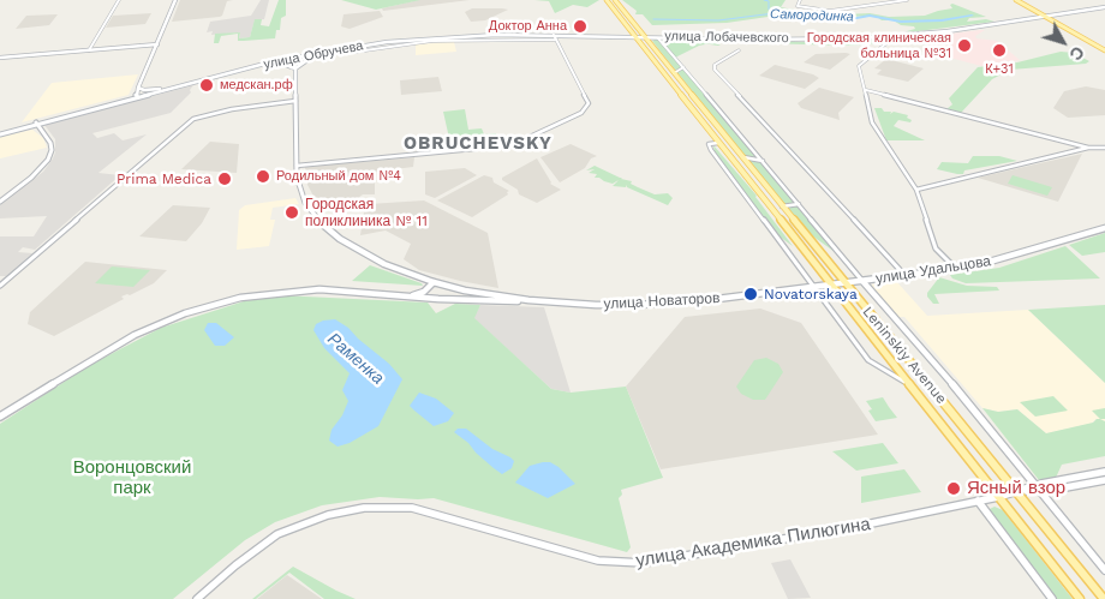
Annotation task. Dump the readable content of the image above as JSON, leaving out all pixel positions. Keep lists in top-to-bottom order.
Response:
{
  "streets": {
    "main road": ["Leninskiy Avenue"],
    "street": [
      "улица Лобачевского",
      "улица Обручева",
      "улица Удальцова",
      "улица Новаторов",
      "улица Академика Пилюгина"
    ]
  },
  "crossings": [
    ["улица Лобачевского", "улица Обручева"],
    ["улица Лобачевского", "Leninskiy Avenue"],
    ["улица Обручева", "Leninskiy Avenue"],
    ["улица Удальцова", "улица Новаторов"],
    ["улица Удальцова", "Leninskiy Avenue"],
    ["улица Новаторов", "Leninskiy Avenue"],
    ["Leninskiy Avenue", "улица Академика Пилюгина"]
  ],
  "districts": ["OBRUCHEVSKY"],
  "water": ["Самородинка", "Раменка"],
  "parks": ["Воронцовский парк"],
  "places": [
    "Доктор Анна",
    "Городская клиническая больница №31",
    "К+31",
    "медскан.рф",
    "Родильный дом №4",
    "Prima Medica",
    "Городская поликлиника № 11",
    "Novatorskaya",
    "Ясный взор"
  ],
  "north": "bottom right"
}
